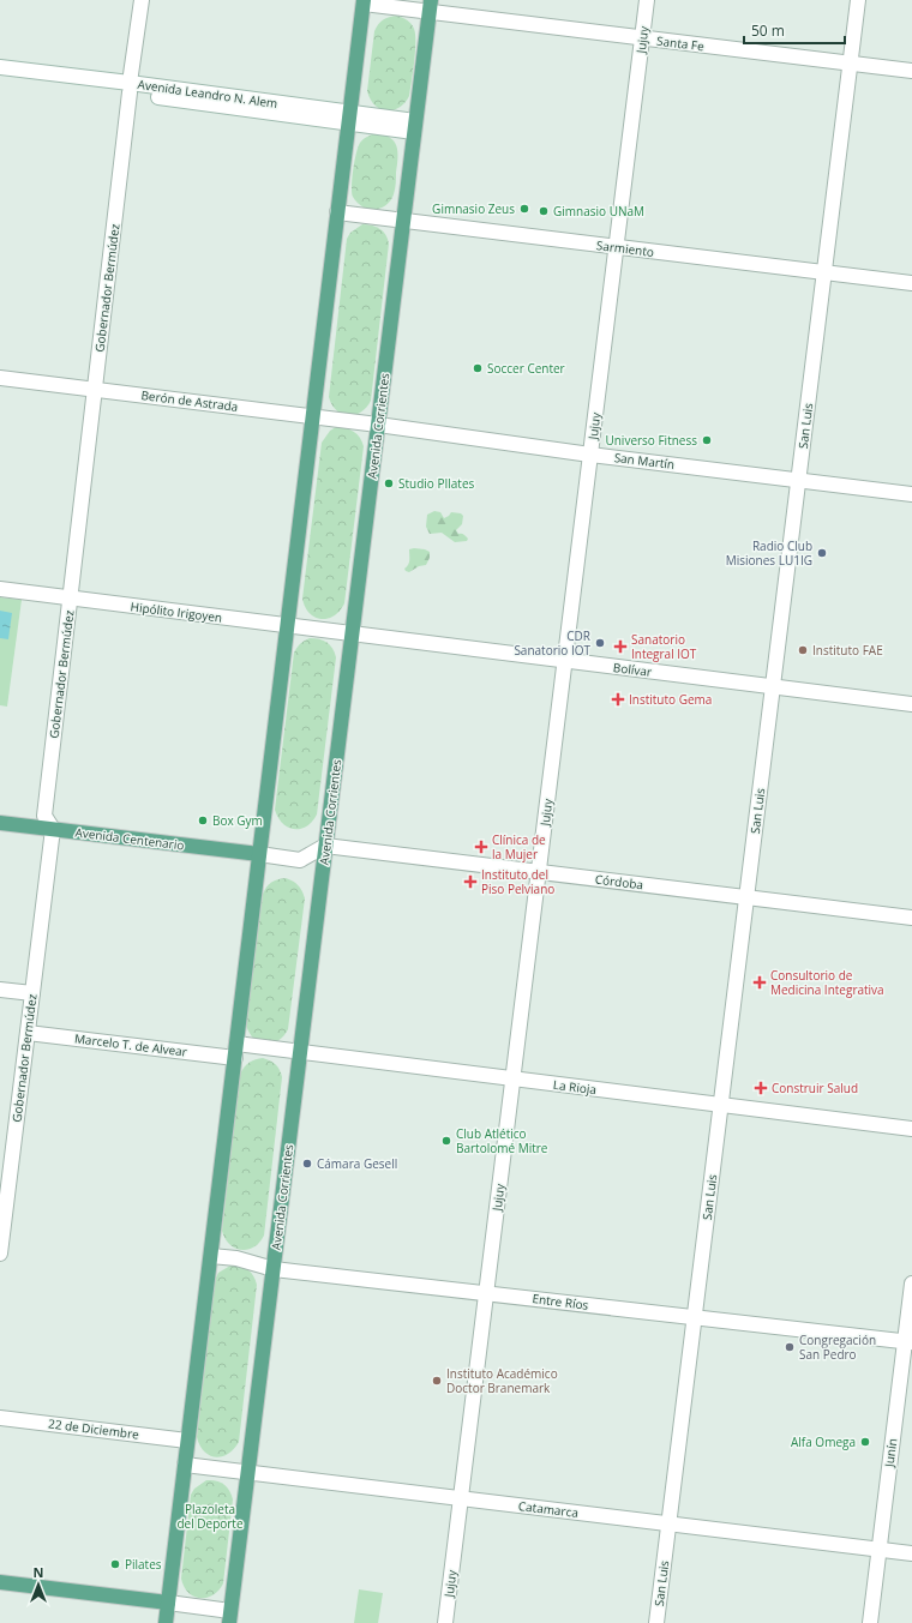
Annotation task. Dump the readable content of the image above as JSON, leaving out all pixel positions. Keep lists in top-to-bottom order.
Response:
{
  "streets": {
    "main road": ["Avenida Corrientes", "Avenida Centenario"],
    "street": [
      "Jujuy",
      "Santa Fe",
      "Avenida Leandro N. Alem",
      "Sarmiento",
      "Gobernador Bermúdez",
      "Berón de Astrada",
      "San Luis",
      "San Martín",
      "Hipólito Irigoyen",
      "Bolívar",
      "Córdoba",
      "Marcelo T. de Alvear",
      "La Rioja",
      "Entre Ríos",
      "22 de Diciembre",
      "Junín",
      "Catamarca"
    ]
  },
  "crossings": [
    ["Jujuy", "Santa Fe"],
    ["Jujuy", "Sarmiento"],
    ["Jujuy", "San Martín"],
    ["Jujuy", "Bolívar"],
    ["Jujuy", "Córdoba"],
    ["Jujuy", "La Rioja"],
    ["Jujuy", "Entre Ríos"],
    ["Jujuy", "Catamarca"],
    ["Santa Fe", "Avenida Corrientes"],
    ["Santa Fe", "San Luis"],
    ["Avenida Leandro N. Alem", "Gobernador Bermúdez"],
    ["Avenida Leandro N. Alem", "Avenida Corrientes"],
    ["Sarmiento", "Avenida Corrientes"],
    ["Sarmiento", "San Luis"],
    ["Gobernador Bermúdez", "Berón de Astrada"],
    ["Gobernador Bermúdez", "Hipólito Irigoyen"],
    ["Gobernador Bermúdez", "Avenida Centenario"],
    ["Gobernador Bermúdez", "Marcelo T. de Alvear"],
    ["Berón de Astrada", "Avenida Corrientes"],
    ["Berón de Astrada", "San Martín"],
    ["Avenida Corrientes", "San Martín"],
    ["Avenida Corrientes", "Hipólito Irigoyen"],
    ["Avenida Corrientes", "Bolívar"],
    ["Avenida Corrientes", "Córdoba"],
    ["Avenida Corrientes", "La Rioja"],
    ["Avenida Corrientes", "Entre Ríos"],
    ["Avenida Corrientes", "Catamarca"],
    ["San Luis", "San Martín"],
    ["San Luis", "Bolívar"],
    ["San Luis", "Córdoba"],
    ["San Luis", "La Rioja"],
    ["San Luis", "Entre Ríos"],
    ["San Luis", "Catamarca"],
    ["Hipólito Irigoyen", "Bolívar"],
    ["Marcelo T. de Alvear", "La Rioja"],
    ["Entre Ríos", "Junín"],
    ["Junín", "Catamarca"]
  ],
  "parks": ["Plazoleta del Deporte"],
  "places": {
    "other": [
      "Gimnasio Zeus",
      "Gimnasio UNaM",
      "Soccer Center",
      "Universo Fitness",
      "Studio PIlates",
      "Radio Club Misiones LU1IG",
      "CDR Sanatorio IOT",
      "Instituto FAE",
      "Box Gym",
      "Club Atlético Bartolomé Mitre",
      "Cámara Gesell",
      "Congregación San Pedro",
      "Instituto Académico Doctor Branemark",
      "Alfa Omega",
      "Pilates"
    ],
    "health": [
      "Sanatorio Integral IOT",
      "Instituto Gema",
      "Clínica de la Mujer",
      "Instituto del Piso Pelviano",
      "Consultorio de Medicina Integrativa",
      "Construir Salud"
    ]
  },
  "scale_bar": "50 m",
  "north": "top"
}
